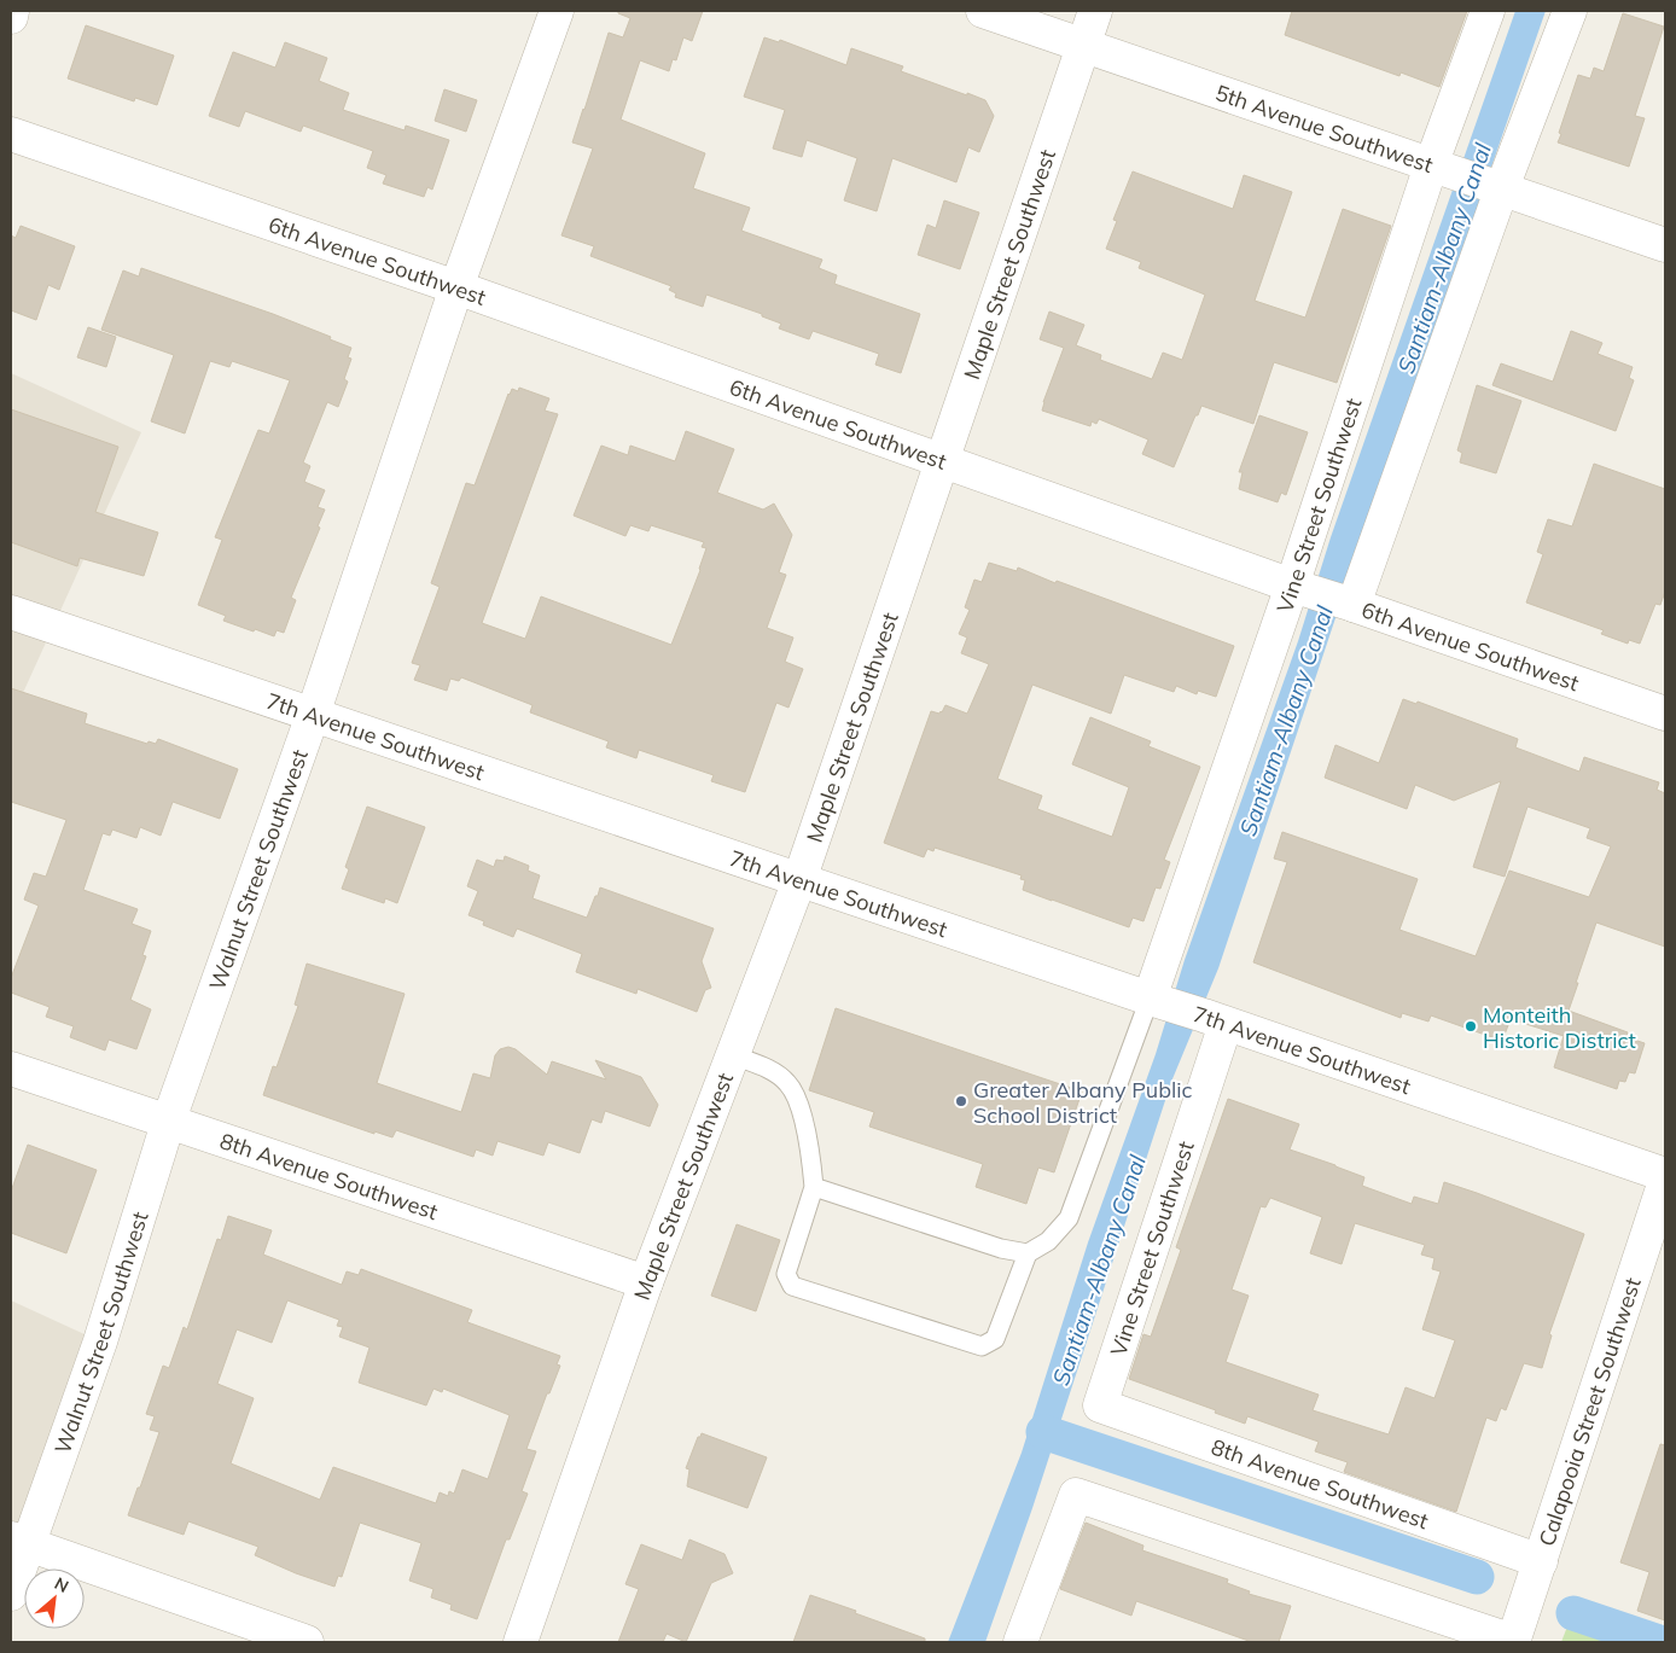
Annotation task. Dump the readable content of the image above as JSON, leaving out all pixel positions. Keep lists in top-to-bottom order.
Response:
{
  "streets": {
    "street": [
      "5th Avenue Southwest",
      "6th Avenue Southwest",
      "Maple Street Southwest",
      "Vine Street Southwest",
      "7th Avenue Southwest",
      "Walnut Street Southwest",
      "8th Avenue Southwest",
      "Calapooia Street Southwest"
    ]
  },
  "crossings": [
    ["5th Avenue Southwest", "Maple Street Southwest"],
    ["5th Avenue Southwest", "Vine Street Southwest"],
    ["6th Avenue Southwest", "Maple Street Southwest"],
    ["6th Avenue Southwest", "Vine Street Southwest"],
    ["6th Avenue Southwest", "Walnut Street Southwest"],
    ["Maple Street Southwest", "7th Avenue Southwest"],
    ["Maple Street Southwest", "8th Avenue Southwest"],
    ["Vine Street Southwest", "7th Avenue Southwest"],
    ["Vine Street Southwest", "8th Avenue Southwest"],
    ["7th Avenue Southwest", "Walnut Street Southwest"],
    ["Walnut Street Southwest", "8th Avenue Southwest"],
    ["8th Avenue Southwest", "Calapooia Street Southwest"]
  ],
  "water": ["Santiam-Albany Canal"],
  "places": ["Monteith Historic District", "Greater Albany Public School District"],
  "north": "top right"
}
